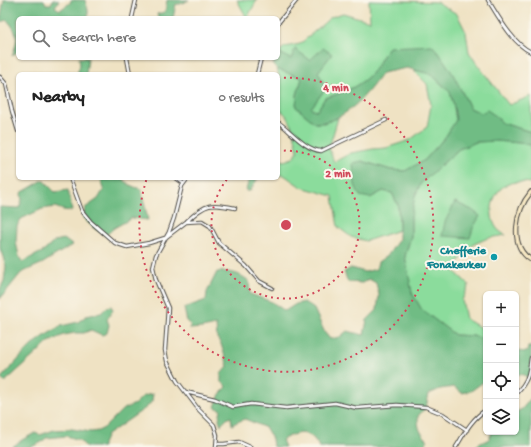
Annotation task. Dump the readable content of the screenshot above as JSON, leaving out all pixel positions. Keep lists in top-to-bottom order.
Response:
{
  "places": ["Chefferie Fonakeukeu"],
  "page": {
    "search": "Search here",
    "heading": ["Nearby", "0 results"],
    "map_buttons": ["+", "−"]
  },
  "rings": ["4 min", "2 min"]
}
